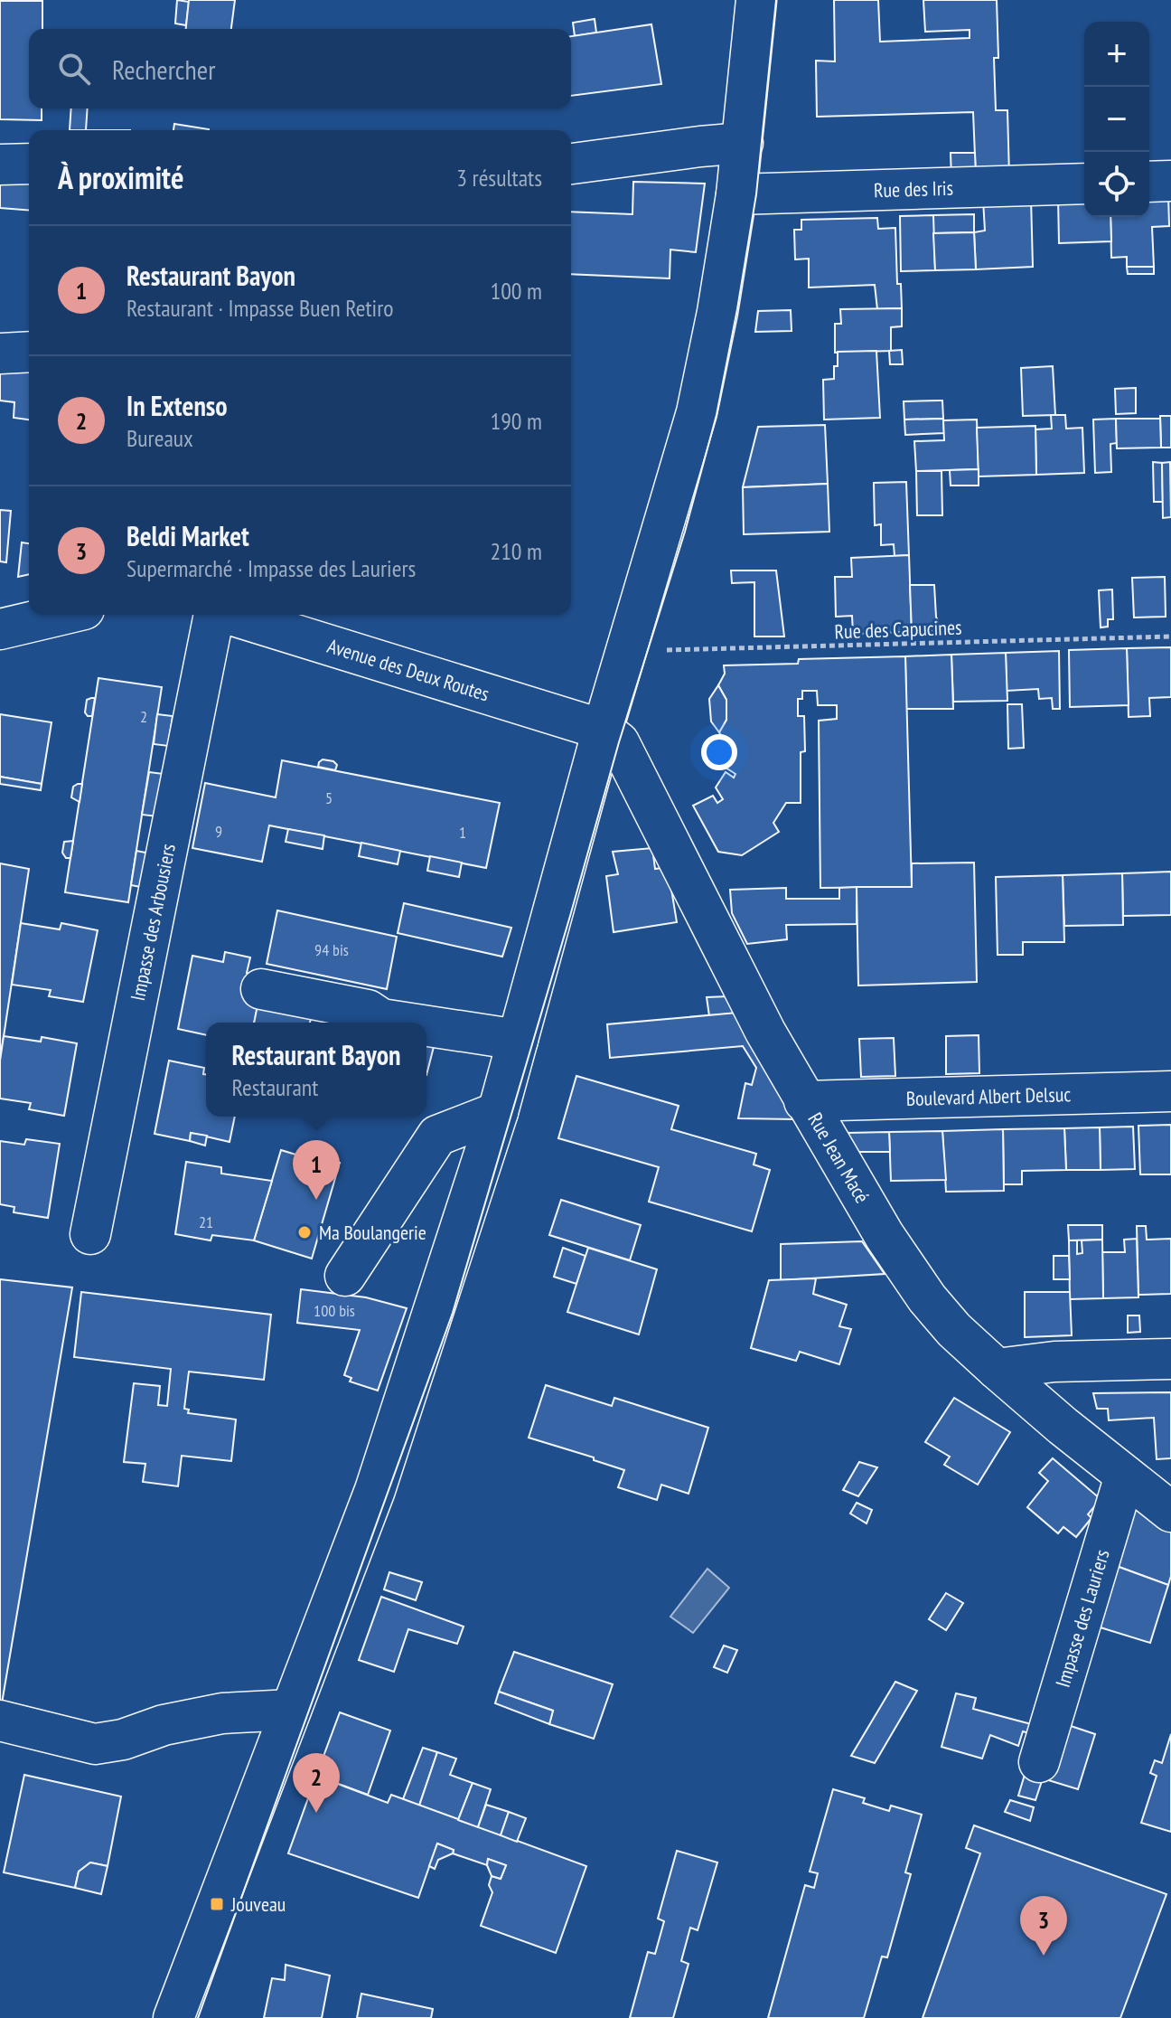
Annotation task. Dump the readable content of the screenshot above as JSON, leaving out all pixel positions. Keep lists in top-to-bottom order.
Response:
{
  "streets": {
    "street": [
      "Rue des Iris",
      "Avenue des Deux Routes",
      "Impasse des Arbousiers",
      "Boulevard Albert Delsuc",
      "Rue Jean Macé",
      "Impasse des Lauriers"
    ],
    "path": ["Rue des Capucines"]
  },
  "crossings": [
    ["Avenue des Deux Routes", "Rue Jean Macé"],
    ["Boulevard Albert Delsuc", "Rue Jean Macé"],
    ["Rue Jean Macé", "Impasse des Lauriers"]
  ],
  "places": {
    "other": ["Ma Boulangerie"],
    "transit": ["Jouveau"]
  },
  "house_numbers": [
    "2",
    "5",
    "9",
    "1",
    "94 bis",
    "21",
    "100 bis"
  ],
  "page": {
    "map_buttons": ["+", "−"],
    "search": "Rechercher",
    "heading": ["À proximité", "3 résultats"],
    "list": [
      {
        "mark": "1",
        "name": "Restaurant Bayon",
        "note": "Restaurant · Impasse Buen Retiro",
        "value": "100 m"
      },
      {
        "mark": "2",
        "name": "In Extenso",
        "note": "Bureaux",
        "value": "190 m"
      },
      {
        "mark": "3",
        "name": "Beldi Market",
        "note": "Supermarché · Impasse des Lauriers",
        "value": "210 m"
      }
    ],
    "popup": ["Restaurant Bayon", "Restaurant"],
    "pins": ["1", "2", "3"]
  }
}
